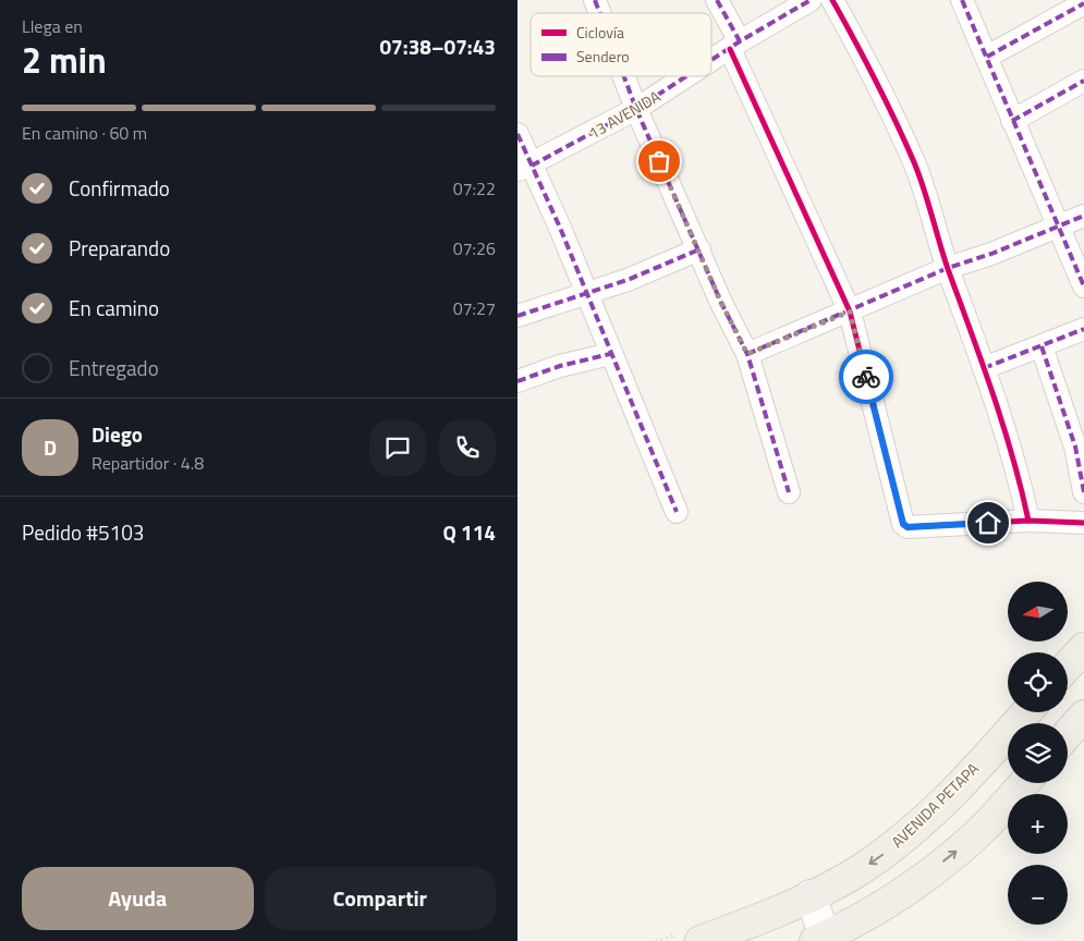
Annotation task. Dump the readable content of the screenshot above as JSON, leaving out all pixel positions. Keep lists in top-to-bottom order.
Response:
{
  "streets": {
    "main road": ["AVENIDA PETAPA"],
    "street": ["13 AVENIDA"]
  },
  "legend": ["Ciclovía", "Sendero"],
  "north": "left",
  "page": {
    "heading": ["2 min", "Llega en", "07:38–07:43"],
    "panel": [
      "Diego",
      "Repartidor · 4.8",
      "Pedido #5103",
      "Q 114"
    ],
    "bar": "En camino · 60 m",
    "list": [
      ["Confirmado", "07:22"],
      ["Preparando", "07:26"],
      ["En camino", "07:27"],
      "Entregado"
    ],
    "round": "D",
    "map_buttons": ["+", "−"],
    "buttons": ["Ayuda", "Compartir"]
  }
}
